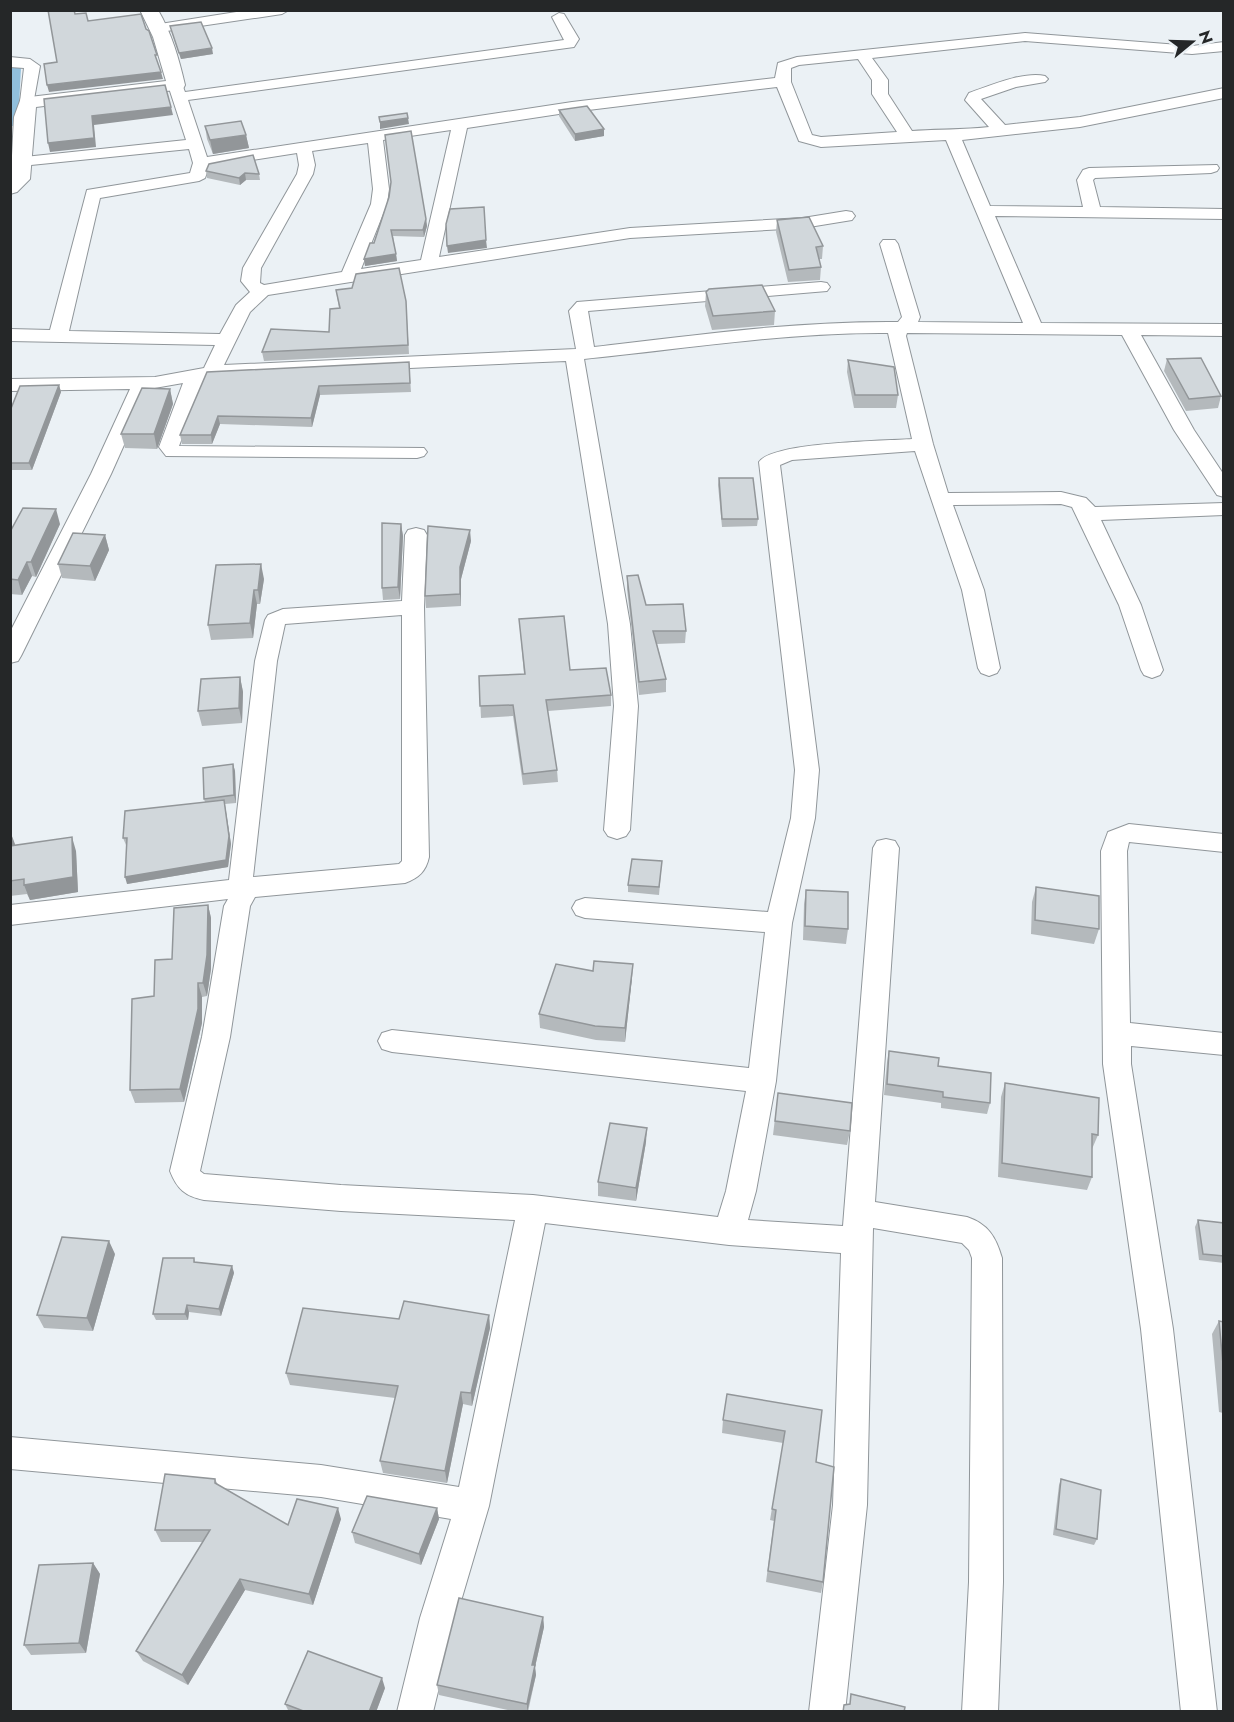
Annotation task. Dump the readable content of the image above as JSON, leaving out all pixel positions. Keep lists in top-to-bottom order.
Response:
{
  "north": "right"
}
